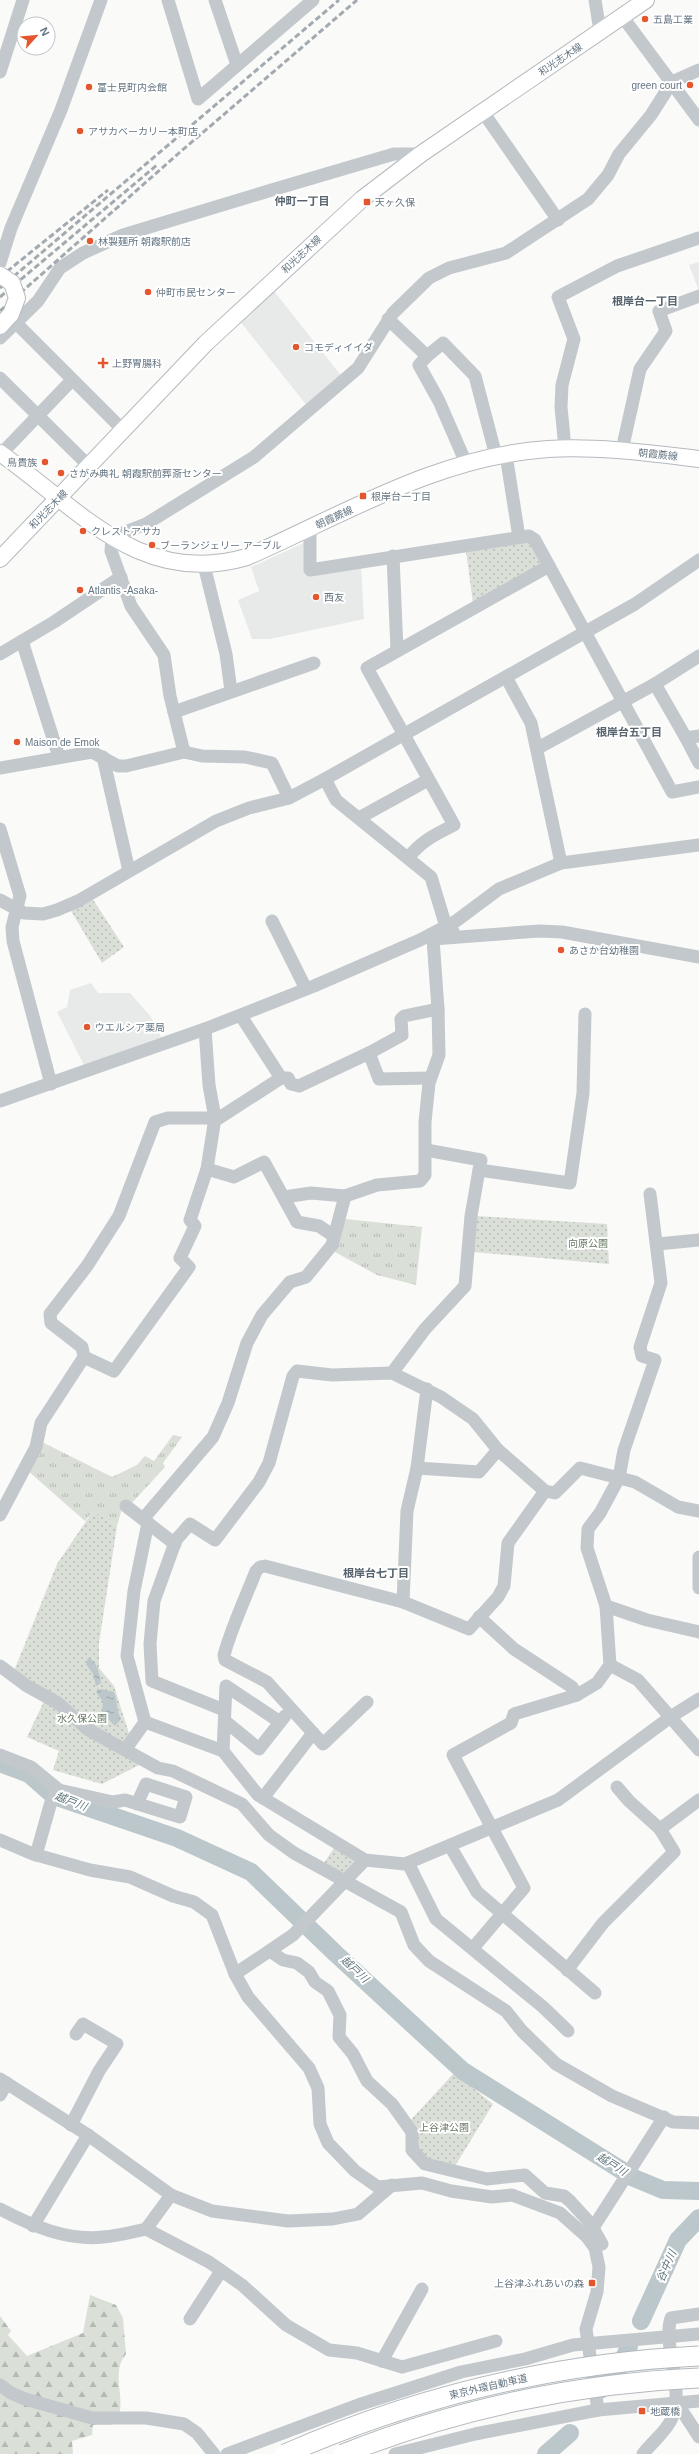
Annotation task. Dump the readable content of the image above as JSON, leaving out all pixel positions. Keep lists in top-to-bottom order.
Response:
{
  "streets": {
    "highway": ["東京外環自動車道"],
    "main road": ["和光志木線", "朝霞蕨線"]
  },
  "crossings": [
    ["和光志木線", "朝霞蕨線"]
  ],
  "districts": [
    "仲町一丁目",
    "根岸台一丁目",
    "根岸台五丁目",
    "根岸台七丁目"
  ],
  "water": ["越戸川", "谷中川"],
  "parks": ["向原公園", "水久保公園", "上谷津公園"],
  "places": {
    "other": [
      "五島工業",
      "green court",
      "富士見町内会館",
      "アサカベーカリー本町店",
      "林製麺所 朝霞駅前店",
      "仲町市民センター",
      "コモディイイダ",
      "鳥貴族",
      "さがみ典礼 朝霞駅前葬斎センター",
      "クレストアサカ",
      "ブーランジェリー アーブル",
      "Atlantis -Asaka-",
      "西友",
      "Maison de Emok",
      "あさか台幼稚園",
      "ウエルシア薬局"
    ],
    "transit": [
      "天ヶ久保",
      "根岸台一丁目",
      "上谷津ふれあいの森",
      "地蔵橋"
    ],
    "health": ["上野胃腸科"]
  },
  "north": "top right"
}
